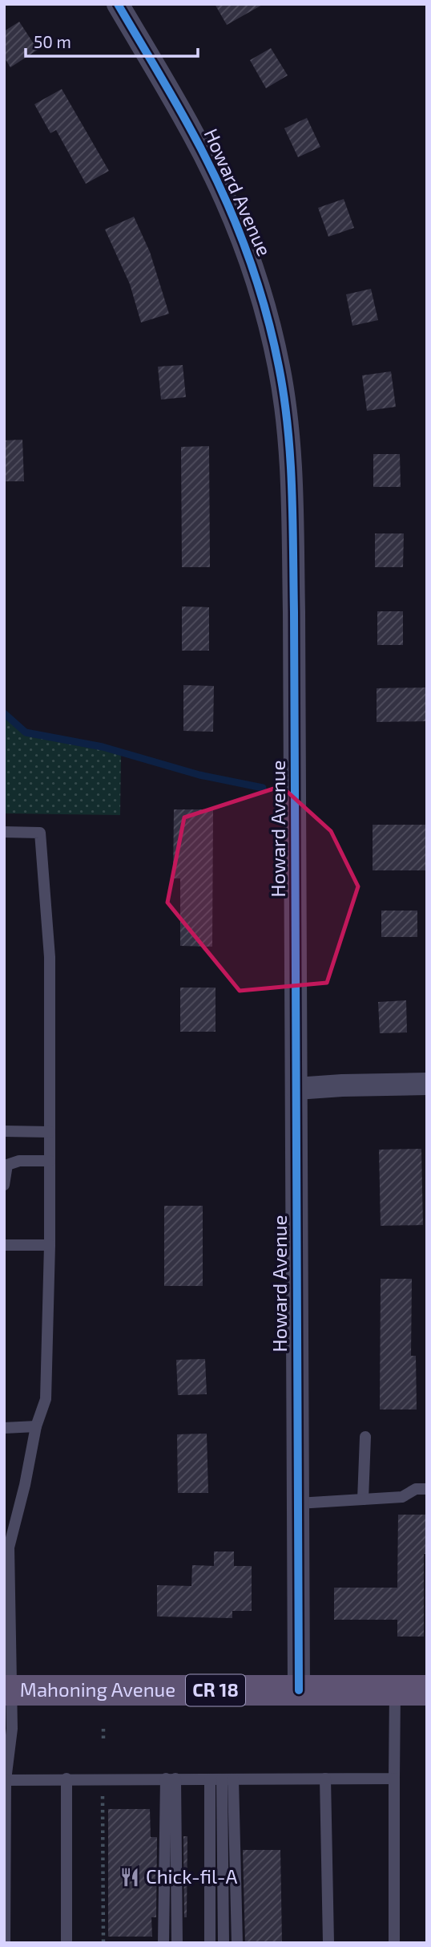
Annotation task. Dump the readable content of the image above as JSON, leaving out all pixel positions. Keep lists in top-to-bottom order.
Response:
{
  "streets": {
    "main road": ["Mahoning Avenue", "CR 18"],
    "street": ["Howard Avenue"]
  },
  "crossings": [
    ["Howard Avenue", "Mahoning Avenue"]
  ],
  "places": {
    "restaurant": ["Chick-fil-A"]
  },
  "scale_bar": "50 m"
}
